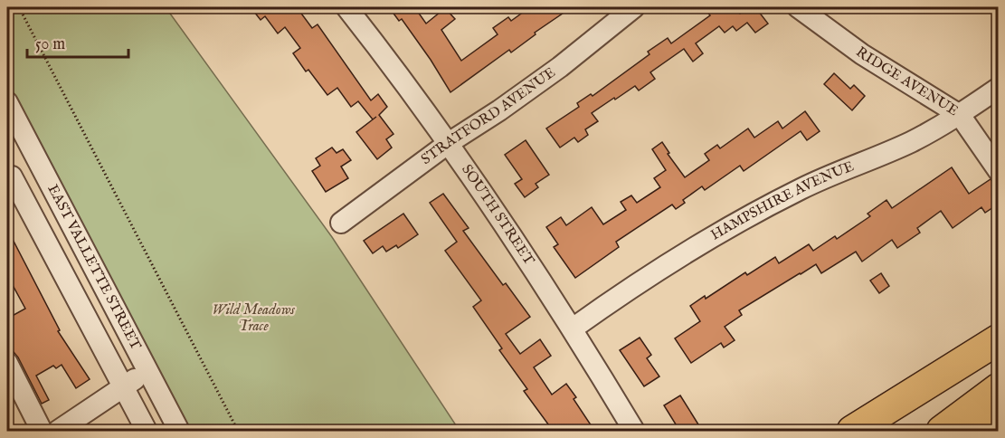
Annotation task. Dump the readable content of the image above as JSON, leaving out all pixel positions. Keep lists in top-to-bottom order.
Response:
{
  "streets": {
    "street": [
      "RIDGE AVENUE",
      "STRATFORD AVENUE",
      "HAMPSHIRE AVENUE",
      "SOUTH STREET",
      "EAST VALLETTE STREET"
    ]
  },
  "crossings": [
    ["RIDGE AVENUE", "HAMPSHIRE AVENUE"],
    ["STRATFORD AVENUE", "SOUTH STREET"],
    ["HAMPSHIRE AVENUE", "SOUTH STREET"]
  ],
  "parks": ["Wild Meadows Trace"],
  "scale_bar": "50 m"
}
